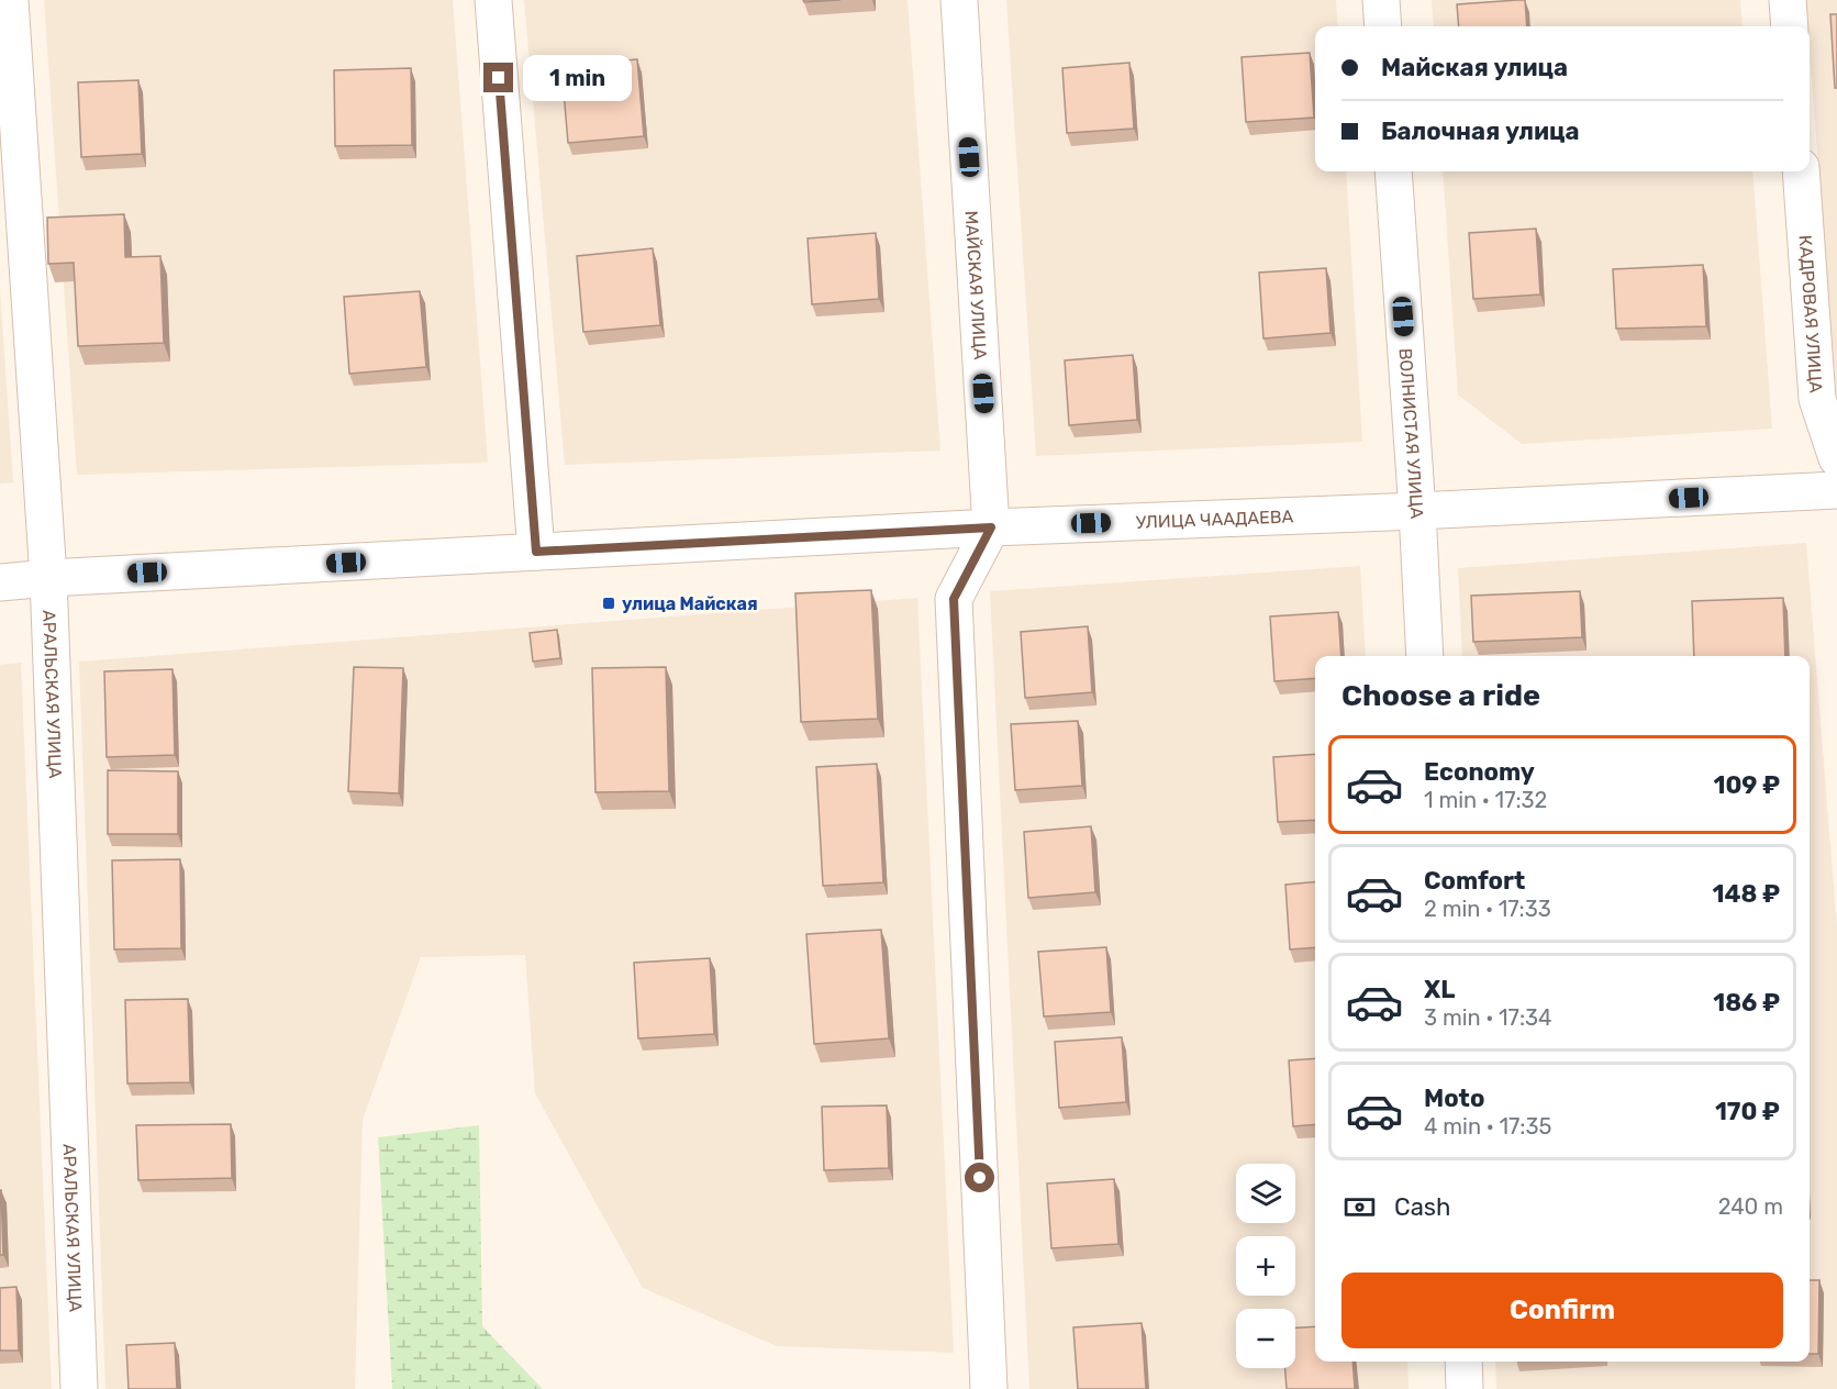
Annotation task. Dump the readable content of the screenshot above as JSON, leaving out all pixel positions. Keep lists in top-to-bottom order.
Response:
{
  "streets": {
    "street": [
      "МАЙСКАЯ УЛИЦА",
      "КАДРОВАЯ УЛИЦА",
      "ВОЛНИСТАЯ УЛИЦА",
      "УЛИЦА ЧААДАЕВА",
      "АРАЛЬСКАЯ УЛИЦА"
    ]
  },
  "crossings": [
    ["МАЙСКАЯ УЛИЦА", "УЛИЦА ЧААДАЕВА"],
    ["ВОЛНИСТАЯ УЛИЦА", "УЛИЦА ЧААДАЕВА"],
    ["УЛИЦА ЧААДАЕВА", "АРАЛЬСКАЯ УЛИЦА"]
  ],
  "places": {
    "transit": ["улица Майская"]
  },
  "page": {
    "banner": ["Майская улица", "Балочная улица"],
    "bubble": "1 min",
    "heading": "Choose a ride",
    "list": [
      {
        "name": "Economy",
        "note": "1 min · 17:32",
        "value": "109 ₽"
      },
      {
        "name": "Comfort",
        "note": "2 min · 17:33",
        "value": "148 ₽"
      },
      {
        "name": "XL",
        "note": "3 min · 17:34",
        "value": "186 ₽"
      },
      {
        "name": "Moto",
        "note": "4 min · 17:35",
        "value": "170 ₽"
      }
    ],
    "map_buttons": ["+", "−"],
    "pay": ["Cash", "240 m"],
    "buttons": "Confirm"
  }
}
